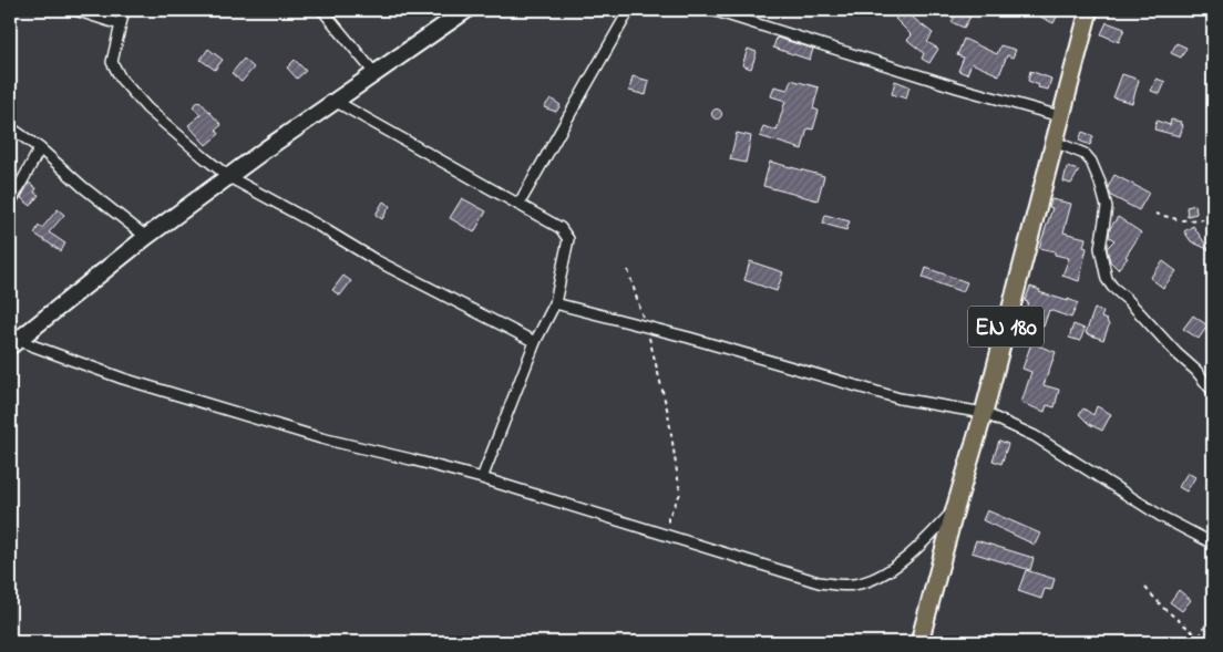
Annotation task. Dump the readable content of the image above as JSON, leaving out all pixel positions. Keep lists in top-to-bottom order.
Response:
{
  "streets": {
    "main road": ["EN 180"]
  }
}
